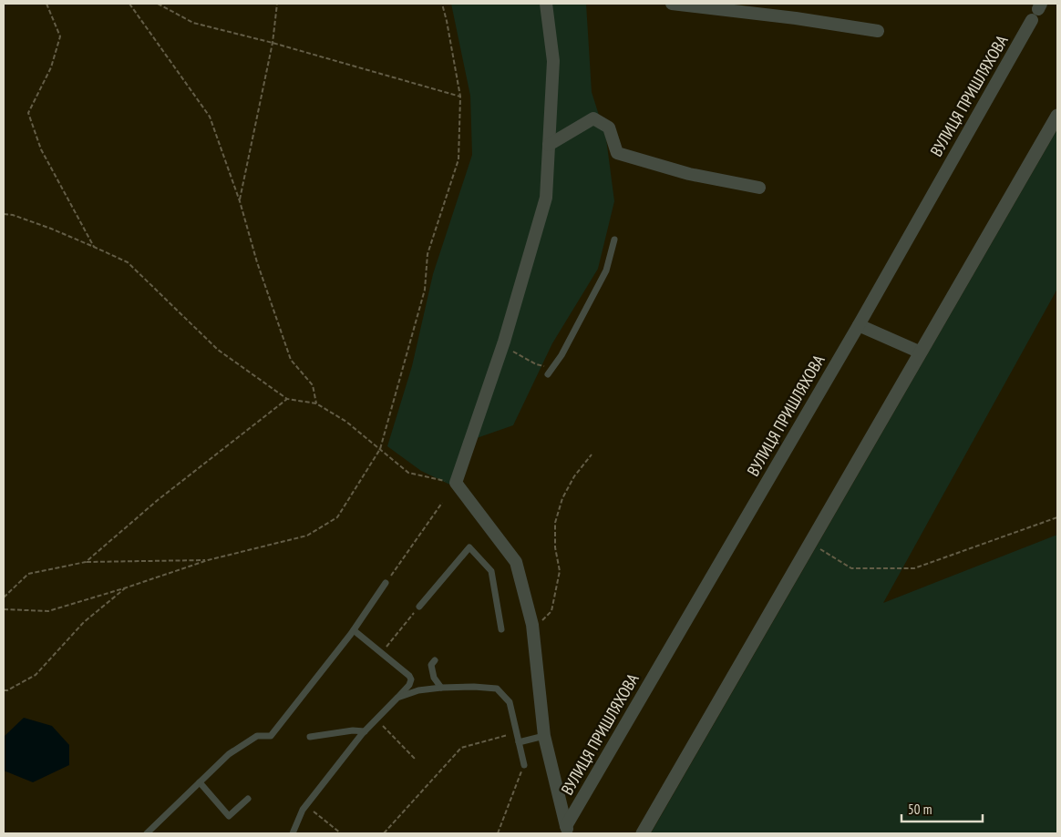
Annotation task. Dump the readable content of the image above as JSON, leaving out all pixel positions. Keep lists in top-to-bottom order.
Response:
{
  "streets": {
    "street": ["ВУЛИЦЯ ПРИШЛЯХОВА"]
  },
  "scale_bar": "50 m"
}
